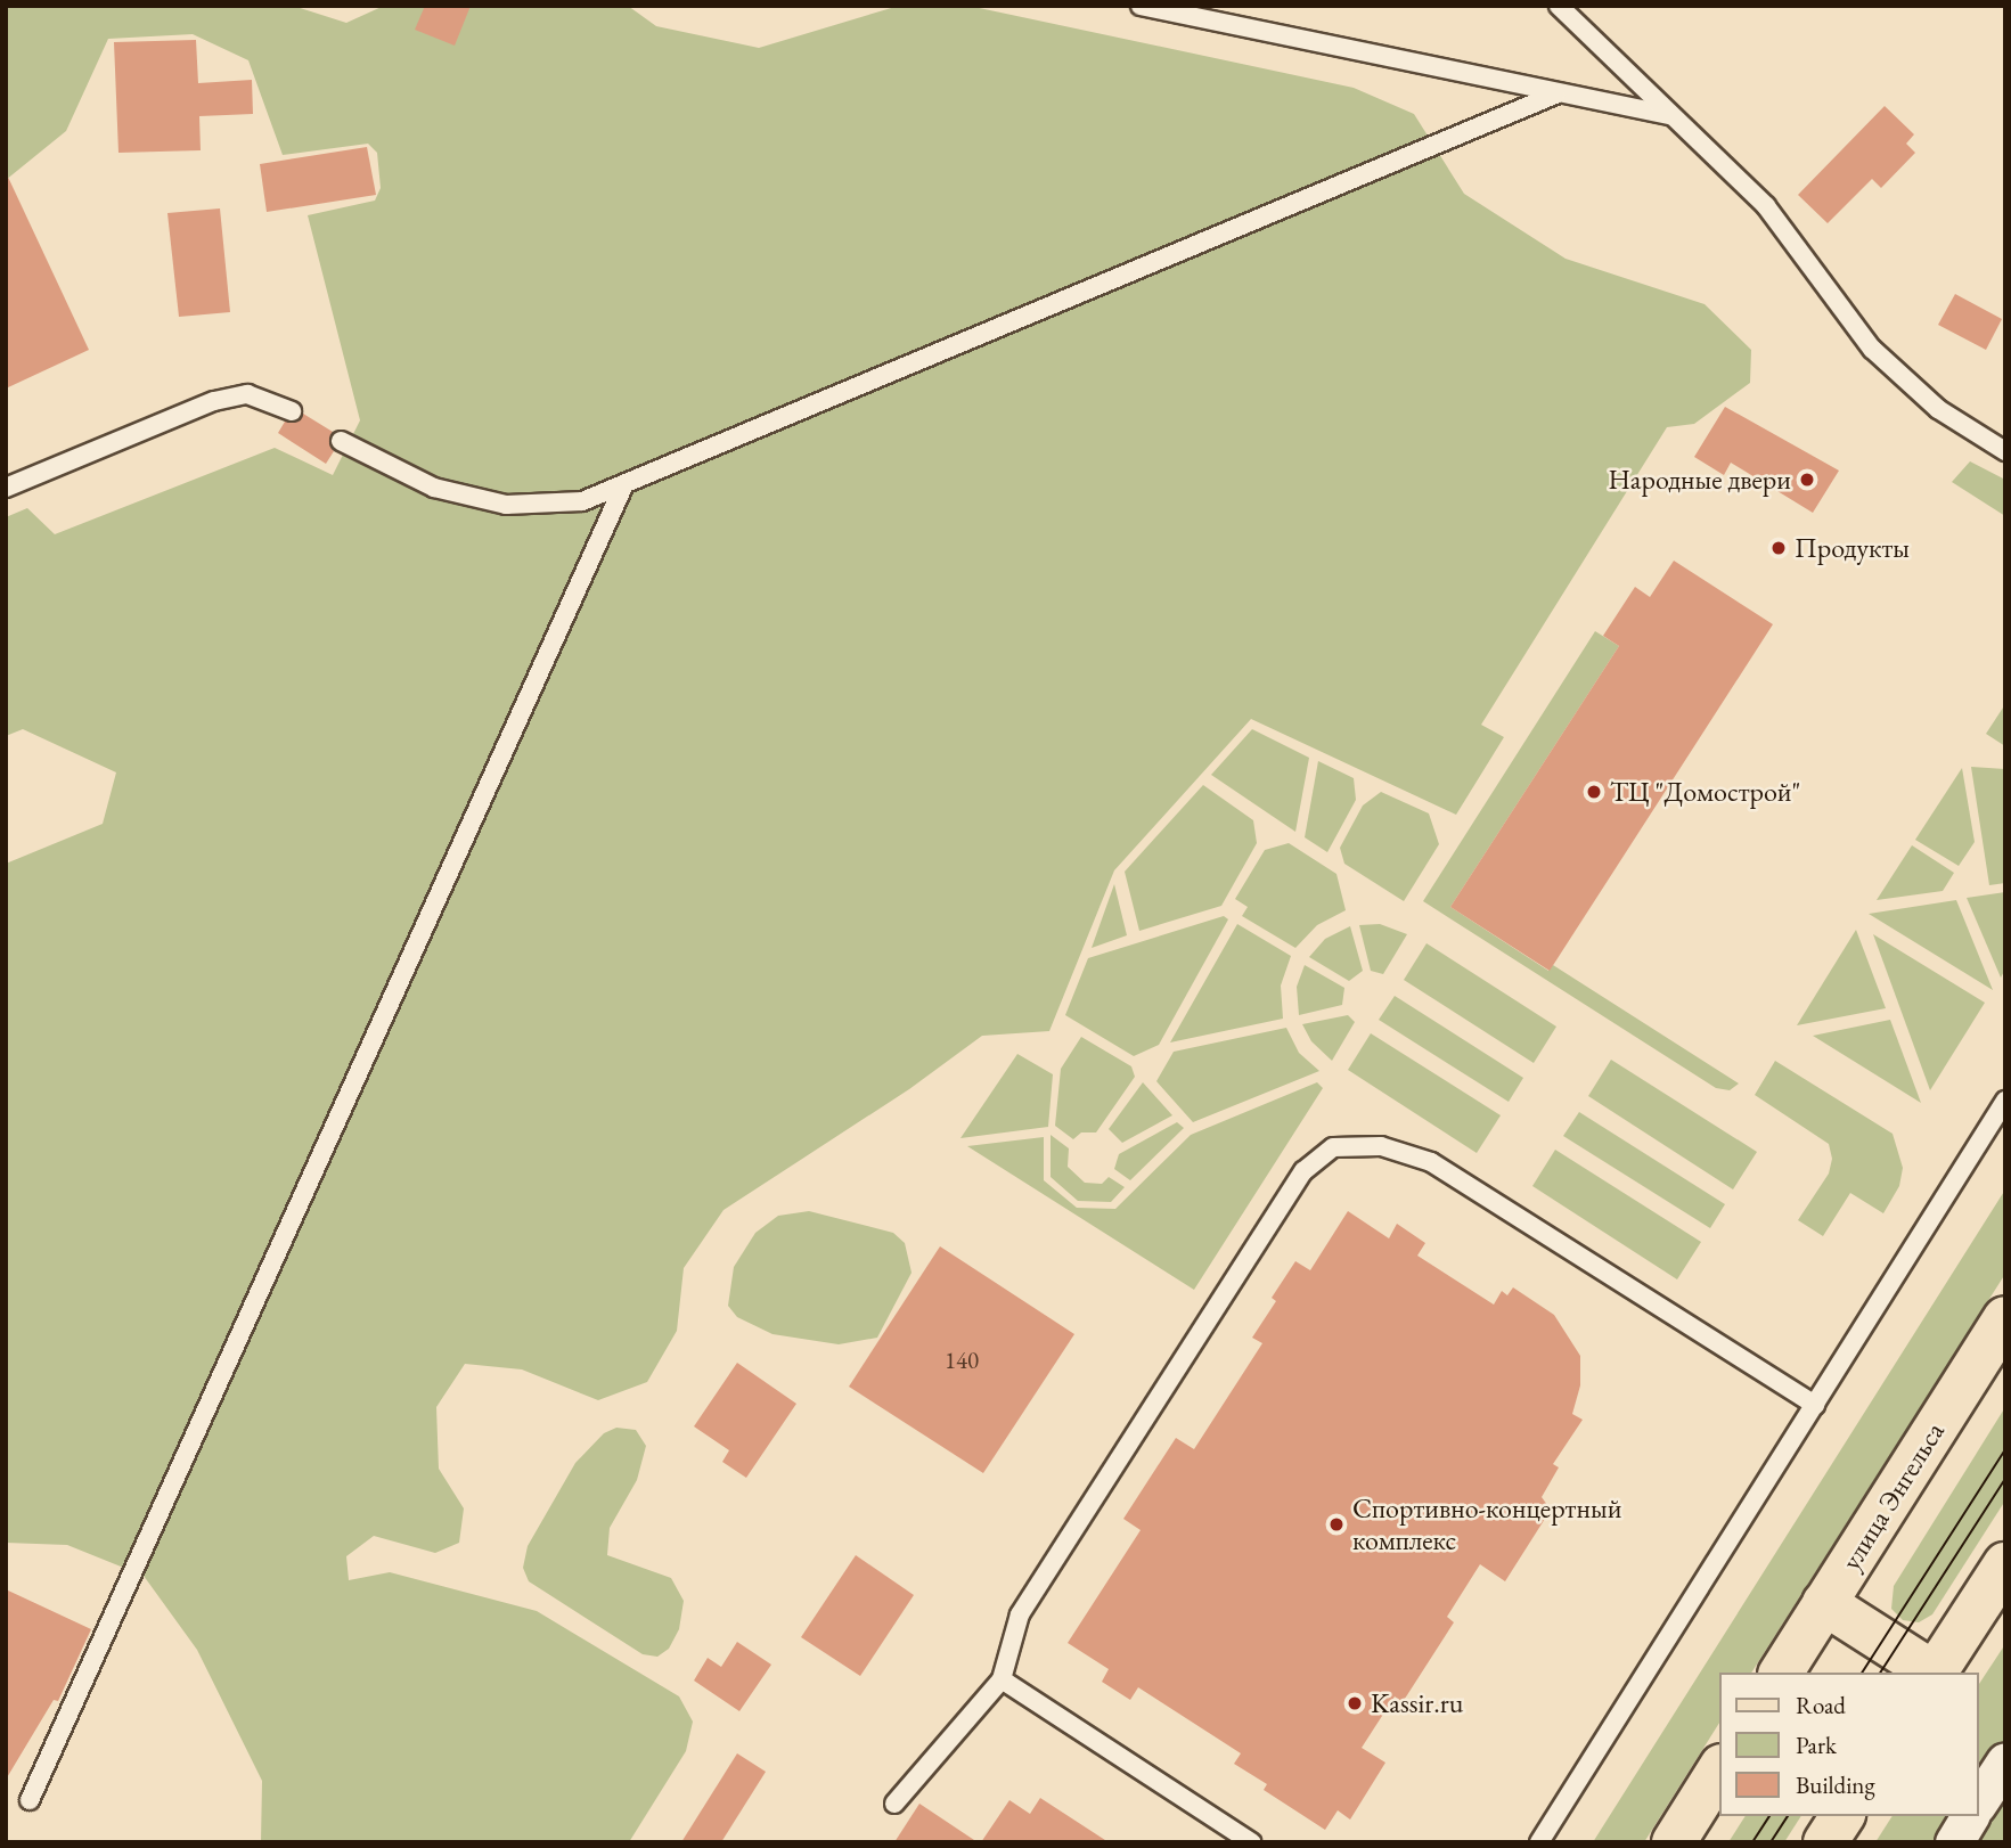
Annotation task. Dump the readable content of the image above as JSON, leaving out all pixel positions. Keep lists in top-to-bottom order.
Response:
{
  "streets": {
    "main road": ["улица Энгельса"]
  },
  "places": [
    "Народные двери",
    "Продукты",
    "ТЦ \"Домострой\"",
    "Спортивно-концертный комплекс",
    "Kassir.ru"
  ],
  "house_numbers": ["140"],
  "legend": ["Road", "Park", "Building"]
}
